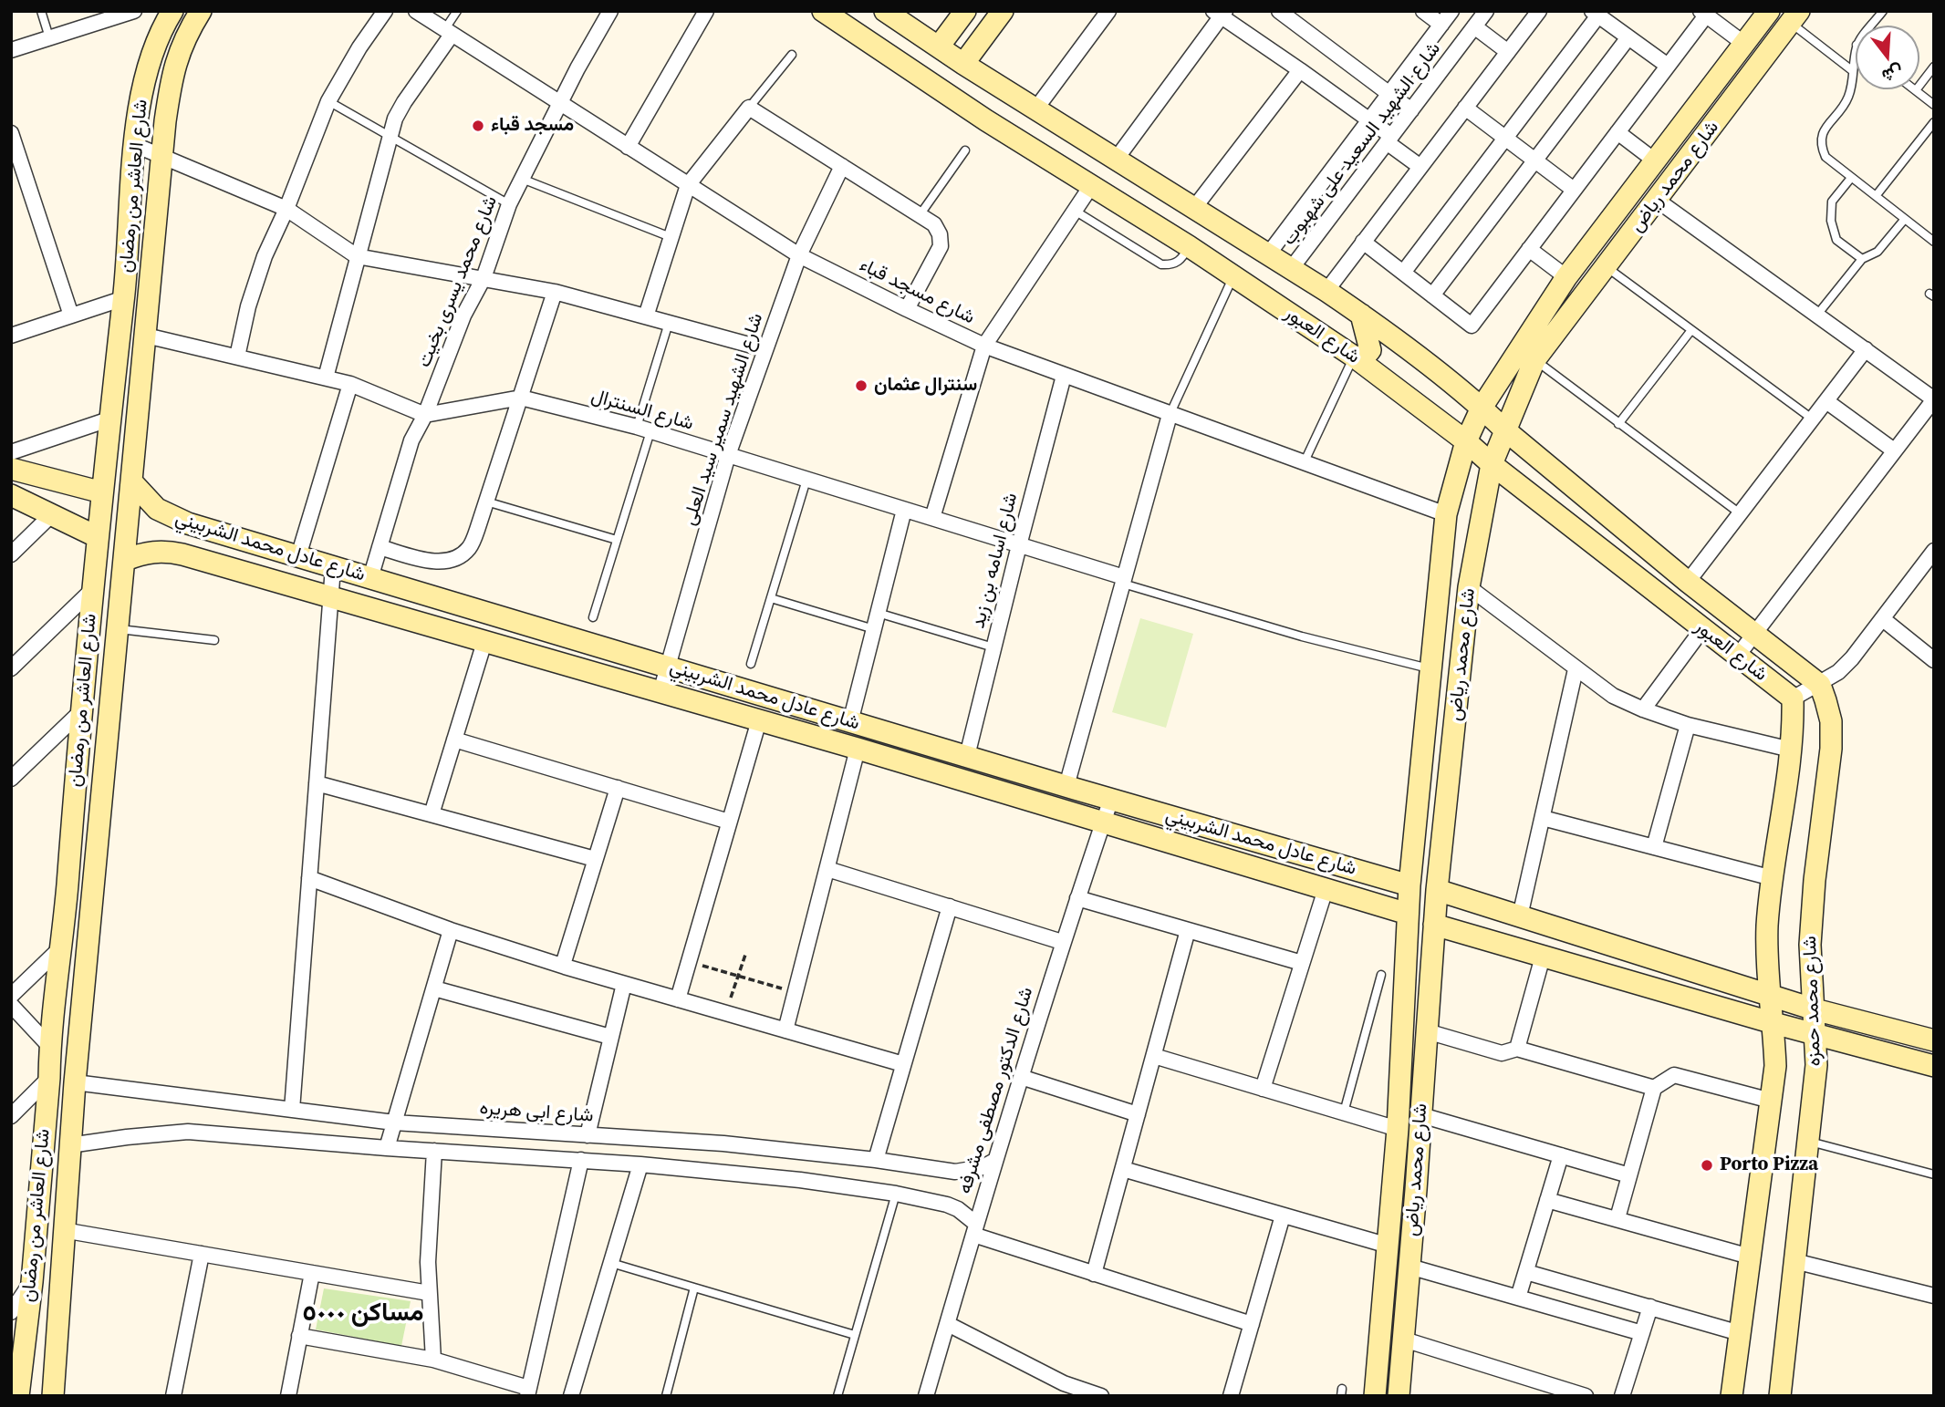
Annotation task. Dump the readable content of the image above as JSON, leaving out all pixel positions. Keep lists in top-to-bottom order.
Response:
{
  "streets": {
    "street": [
      "شارع الشهيد السعيد على شهبوب",
      "شارع محمد رياض",
      "شارع العاشر من رمضان",
      "شارع محمد يسرى بخيت",
      "شارع مسجد قباء",
      "شارع العبور",
      "شارع السنترال",
      "شارع الشهيد سمير سيد العلى",
      "شارع عادل محمد الشربيني",
      "شارع اسامه بن زيد",
      "شارع محمد حمزه",
      "شارع الدكتور مصطفى مشرفه",
      "شارع ابى هريره"
    ]
  },
  "crossings": [
    ["شارع الشهيد السعيد على شهبوب", "شارع العبور"],
    ["شارع محمد رياض", "شارع مسجد قباء"],
    ["شارع محمد رياض", "شارع العبور"],
    ["شارع محمد رياض", "شارع عادل محمد الشربيني"],
    ["شارع العاشر من رمضان", "شارع عادل محمد الشربيني"],
    ["شارع العاشر من رمضان", "شارع ابى هريره"],
    ["شارع محمد يسرى بخيت", "شارع مسجد قباء"],
    ["شارع محمد يسرى بخيت", "شارع السنترال"],
    ["شارع محمد يسرى بخيت", "شارع عادل محمد الشربيني"],
    ["شارع مسجد قباء", "شارع الشهيد سمير سيد العلى"],
    ["شارع مسجد قباء", "شارع اسامه بن زيد"],
    ["شارع العبور", "شارع محمد حمزه"],
    ["شارع السنترال", "شارع الشهيد سمير سيد العلى"],
    ["شارع السنترال", "شارع اسامه بن زيد"],
    ["شارع الشهيد سمير سيد العلى", "شارع عادل محمد الشربيني"],
    ["شارع عادل محمد الشربيني", "شارع اسامه بن زيد"],
    ["شارع عادل محمد الشربيني", "شارع الدكتور مصطفى مشرفه"],
    ["شارع الدكتور مصطفى مشرفه", "شارع ابى هريره"]
  ],
  "districts": ["مساكن ٥٠٠٠"],
  "places": ["مسجد قباء", "سنترال عثمان", "Porto Pizza"],
  "north": "bottom"
}
